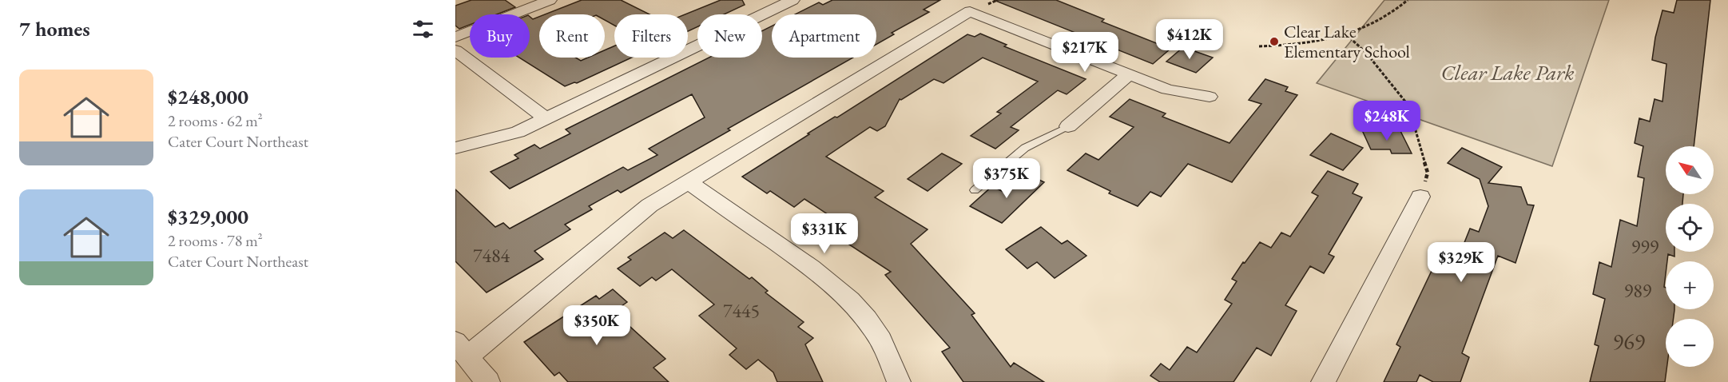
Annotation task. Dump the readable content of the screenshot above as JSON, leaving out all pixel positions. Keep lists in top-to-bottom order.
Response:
{
  "parks": ["Clear Lake Park"],
  "places": ["Clear Lake Elementary School"],
  "house_numbers": [
    "999",
    "7484",
    "989",
    "7445",
    "969"
  ],
  "north": "top left",
  "page": {
    "heading": "7 homes",
    "chip": [
      "Buy",
      "Rent",
      "Filters",
      "New",
      "Apartment"
    ],
    "price": [
      "$412K",
      "$217K",
      "$248K",
      "$375K",
      "$331K",
      "$329K",
      "$350K"
    ],
    "list": [
      {
        "name": "$248,000",
        "note": "2 rooms · 62 m² · Cater Court Northeast"
      },
      {
        "name": "$329,000",
        "note": "2 rooms · 78 m² · Cater Court Northeast"
      }
    ],
    "map_buttons": ["+", "−"]
  }
}
